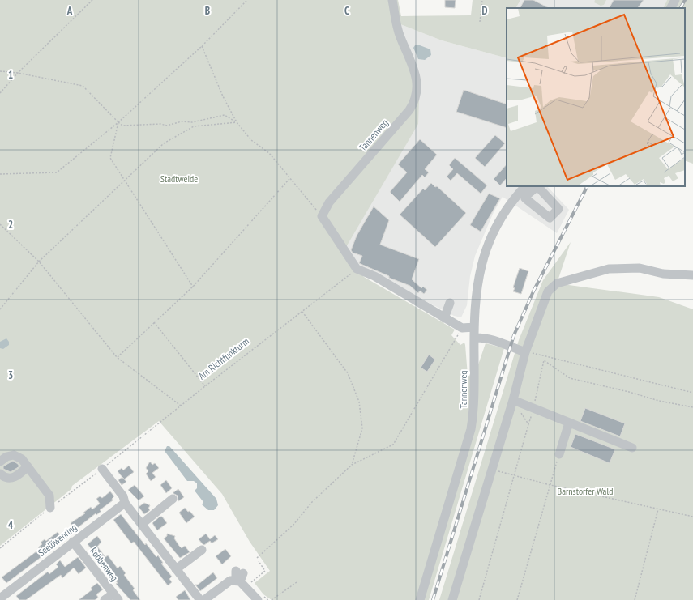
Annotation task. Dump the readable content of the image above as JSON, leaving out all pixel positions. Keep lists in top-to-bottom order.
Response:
{
  "streets": {
    "street": ["Tannenweg", "Seelöwenring", "Robbenweg"],
    "path": ["Am Richtfunkturm"]
  },
  "crossings": [
    ["Seelöwenring", "Robbenweg"]
  ],
  "parks": ["Stadtweide", "Barnstorfer Wald"],
  "grid": {
    "columns": [
      "A",
      "B",
      "C",
      "D"
    ],
    "rows": [
      "1",
      "2",
      "3",
      "4"
    ]
  }
}
